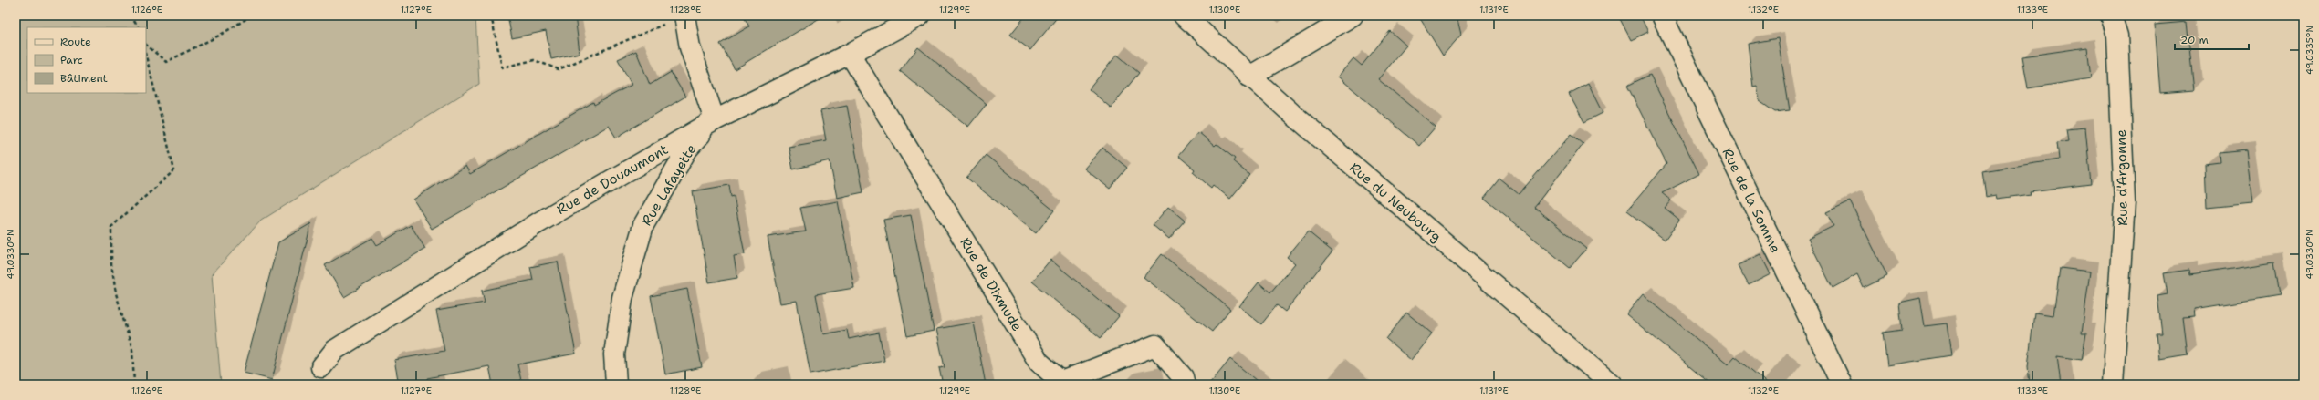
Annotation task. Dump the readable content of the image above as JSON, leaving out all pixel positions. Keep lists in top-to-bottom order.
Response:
{
  "streets": {
    "street": [
      "Rue d'Argonne",
      "Rue de Douaumont",
      "Rue Lafayette",
      "Rue de la Somme",
      "Rue du Neubourg",
      "Rue de Dixmude"
    ]
  },
  "crossings": [
    ["Rue de Douaumont", "Rue Lafayette"],
    ["Rue de Douaumont", "Rue de Dixmude"]
  ],
  "legend": ["Route", "Parc", "Bâtiment"],
  "scale_bar": "20 m",
  "coordinates": [
    "1.126°E",
    "1.127°E",
    "1.128°E",
    "1.129°E",
    "1.130°E",
    "1.131°E",
    "1.132°E",
    "1.133°E",
    "49.0335°N",
    "49.0330°N"
  ]
}
